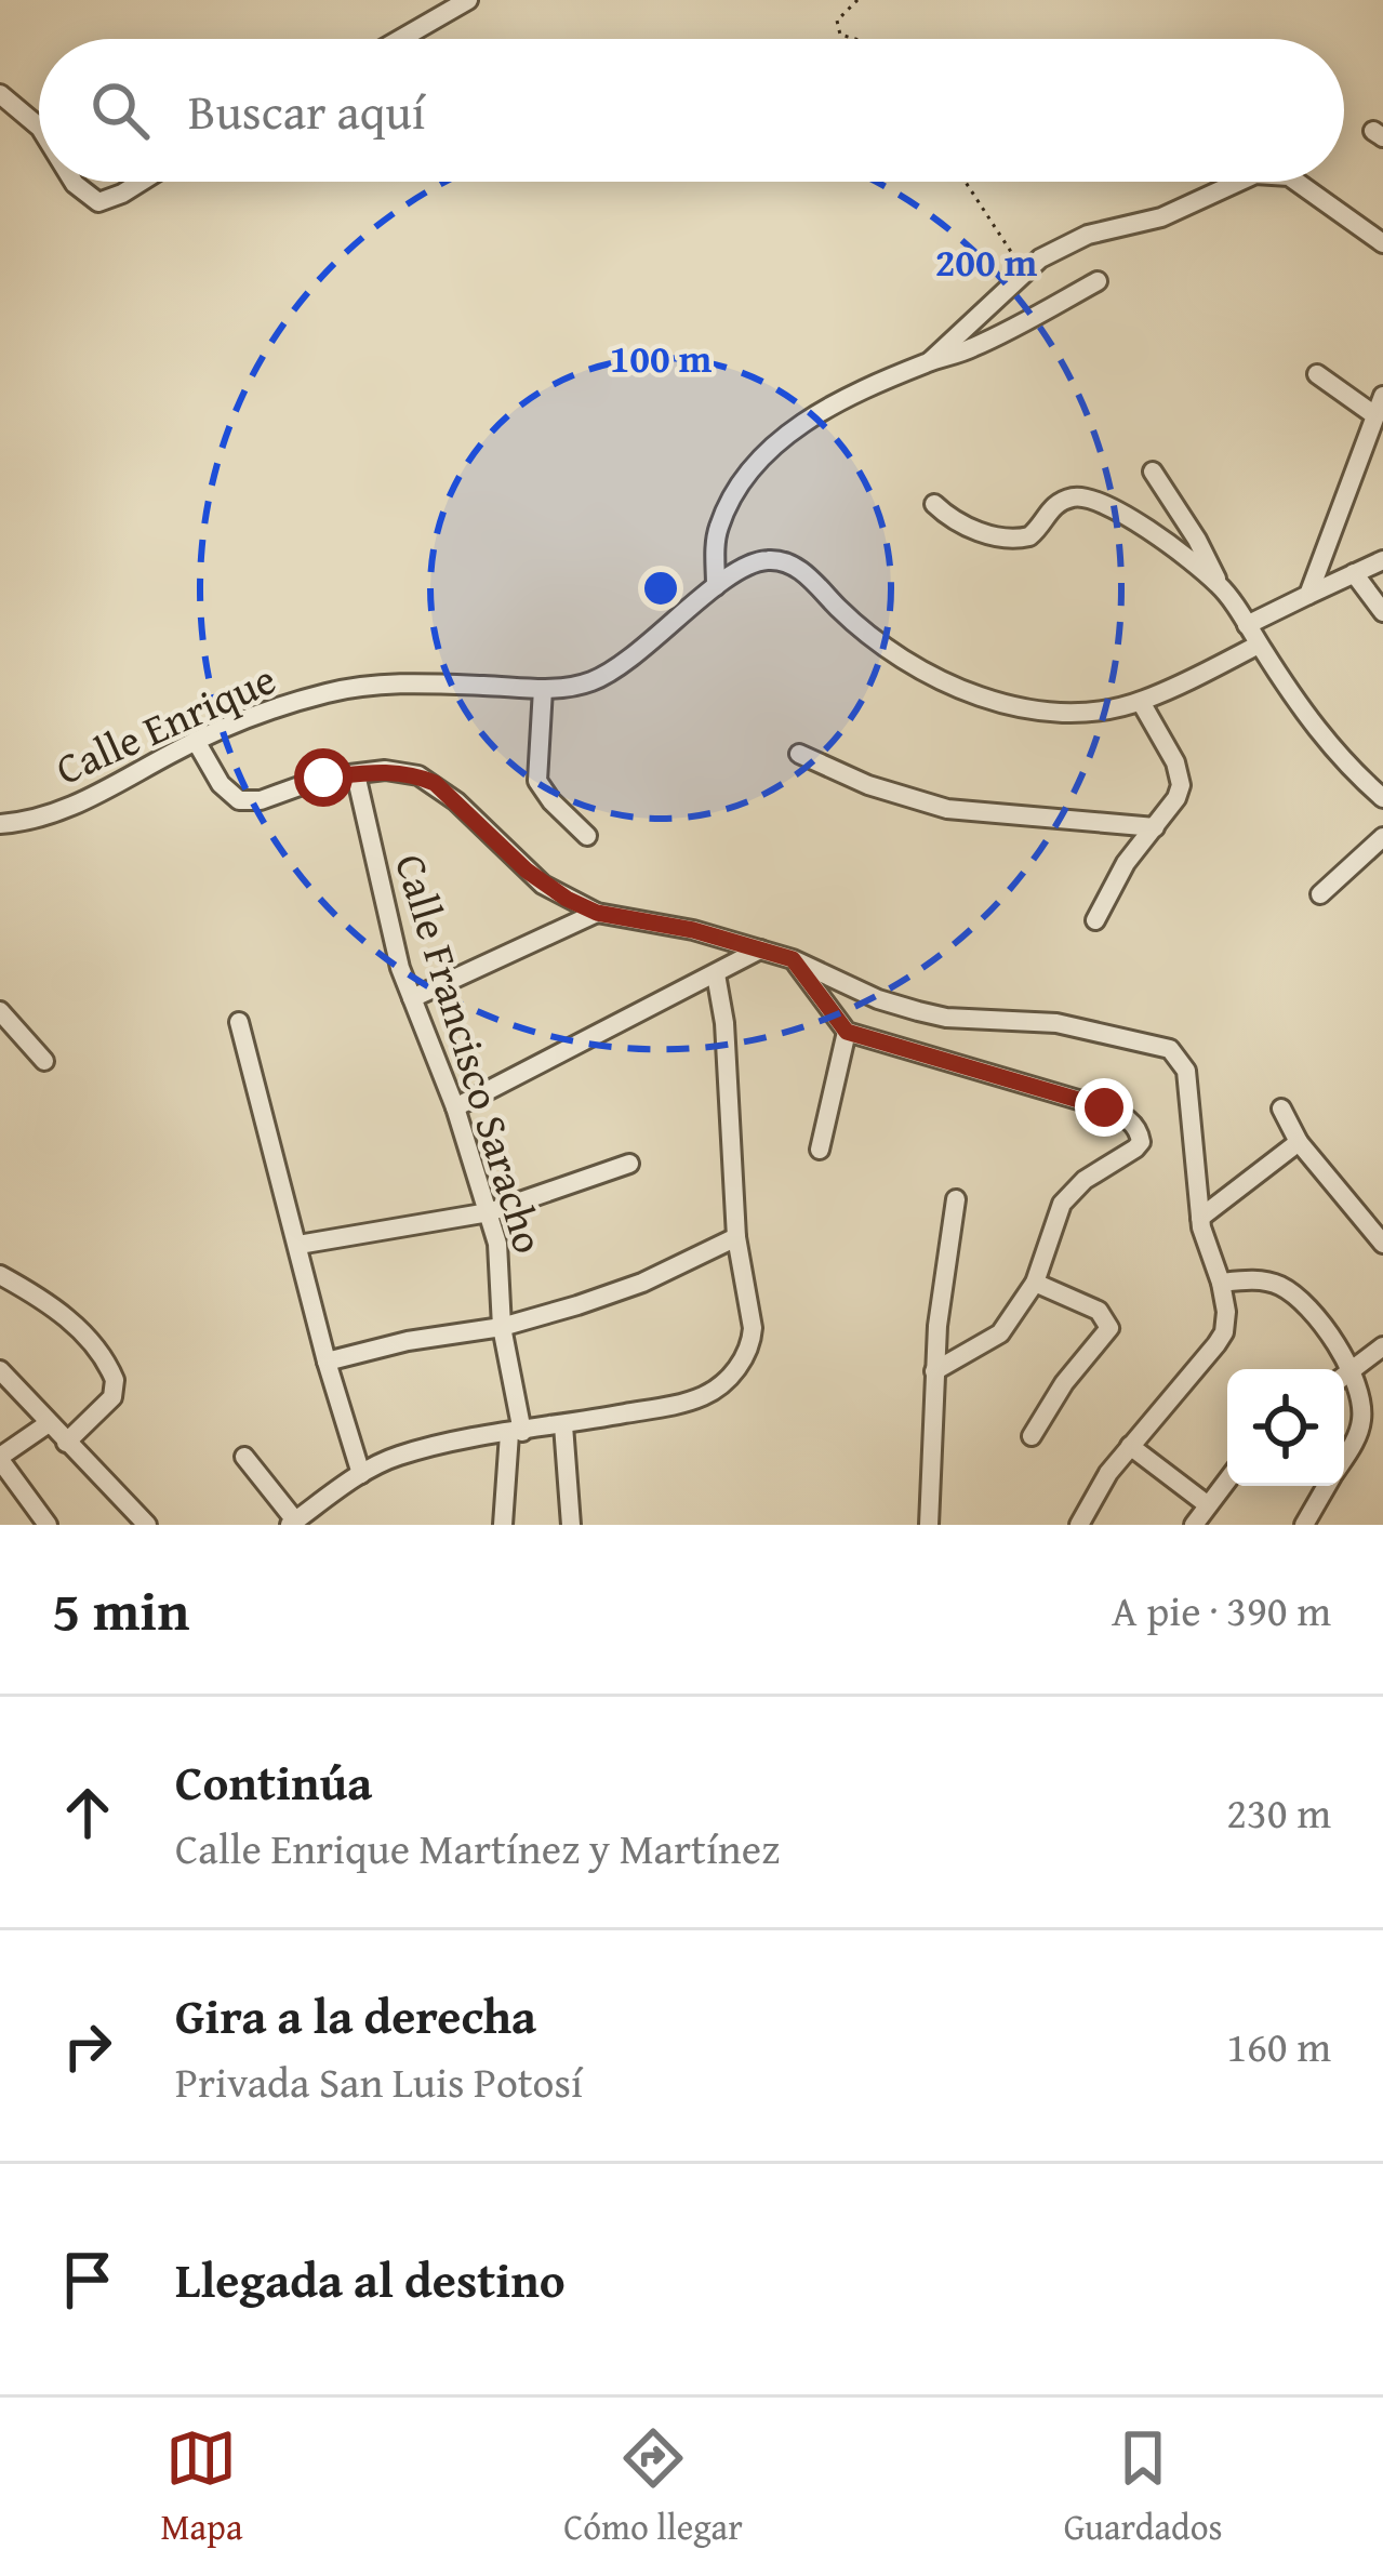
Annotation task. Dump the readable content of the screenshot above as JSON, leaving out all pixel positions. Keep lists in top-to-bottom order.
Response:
{
  "streets": {
    "street": ["Calle Enrique", "Calle Francisco Saracho"]
  },
  "page": {
    "search": "Buscar aquí",
    "heading": ["5 min", "A pie · 390 m"],
    "list": [
      ["Continúa", "Calle Enrique Martínez y Martínez", "230 m"],
      ["Gira a la derecha", "Privada San Luis Potosí", "160 m"],
      "Llegada al destino"
    ],
    "nav": ["Mapa", "Cómo llegar", "Guardados"]
  },
  "rings": ["200 m", "100 m"]
}
